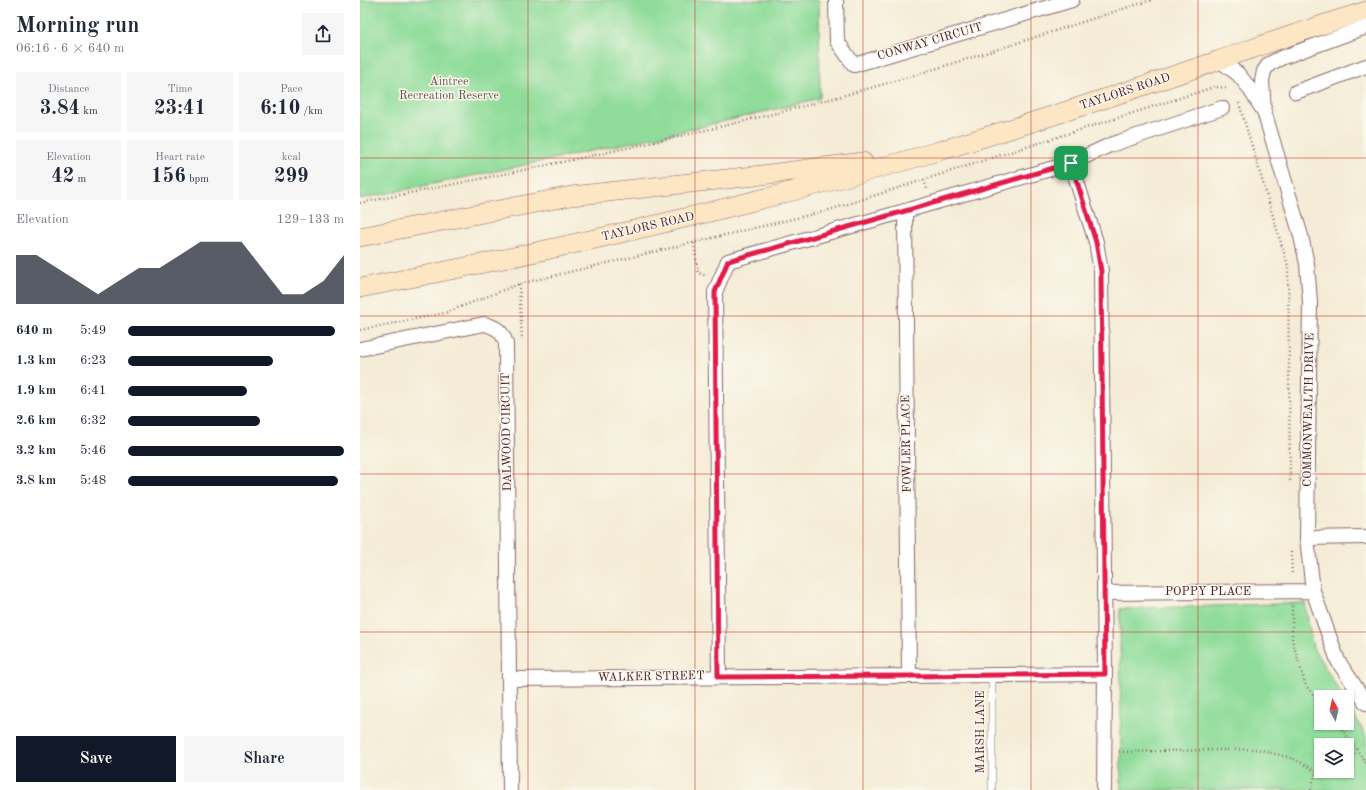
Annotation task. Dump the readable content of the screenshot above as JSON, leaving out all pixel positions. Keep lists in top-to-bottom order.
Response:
{
  "streets": {
    "street": [
      "CONWAY CIRCUIT",
      "TAYLORS ROAD",
      "COMMONWEALTH DRIVE",
      "DALWOOD CIRCUIT",
      "FOWLER PLACE",
      "POPPY PLACE",
      "WALKER STREET"
    ],
    "lane": ["MARSH LANE"]
  },
  "crossings": [
    ["TAYLORS ROAD", "COMMONWEALTH DRIVE"],
    ["COMMONWEALTH DRIVE", "POPPY PLACE"],
    ["DALWOOD CIRCUIT", "WALKER STREET"],
    ["FOWLER PLACE", "WALKER STREET"],
    ["WALKER STREET", "MARSH LANE"]
  ],
  "parks": ["Aintree Recreation Reserve"],
  "north": "top",
  "page": {
    "heading": ["Morning run", "06:16 · 6 × 640 m"],
    "stats": [
      ["Distance", "3.84 km"],
      ["Time", "23:41"],
      ["Pace", "6:10 /km"],
      ["Elevation", "42 m"],
      ["Heart rate", "156 bpm"],
      ["kcal", "299"]
    ],
    "chart": ["Elevation", "129–133 m"],
    "list": [
      {
        "name": "640 m",
        "note": "5:49"
      },
      {
        "name": "1.3 km",
        "note": "6:23"
      },
      {
        "name": "1.9 km",
        "note": "6:41"
      },
      {
        "name": "2.6 km",
        "note": "6:32"
      },
      {
        "name": "3.2 km",
        "note": "5:46"
      },
      {
        "name": "3.8 km",
        "note": "5:48"
      }
    ],
    "buttons": ["Save", "Share"]
  }
}
